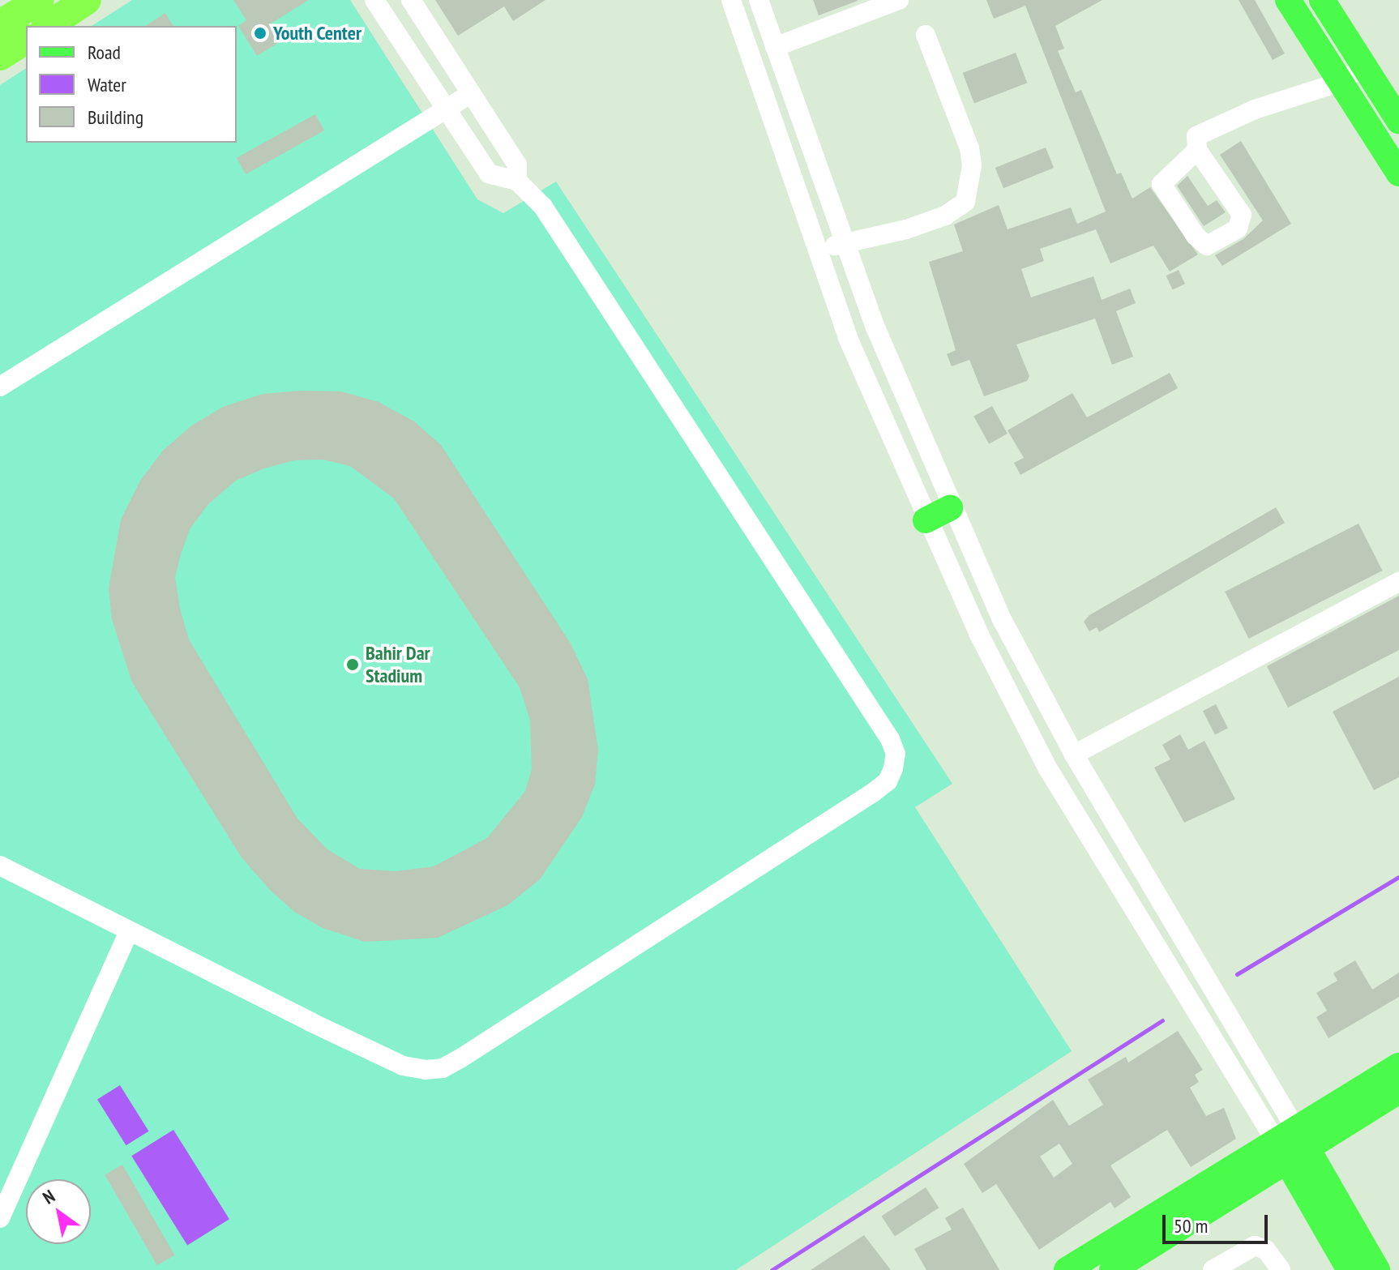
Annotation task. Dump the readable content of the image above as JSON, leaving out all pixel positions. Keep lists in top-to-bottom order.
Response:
{
  "places": ["Youth Center", "Bahir Dar Stadium"],
  "legend": ["Road", "Water", "Building"],
  "scale_bar": "50 m",
  "north": "top left"
}
